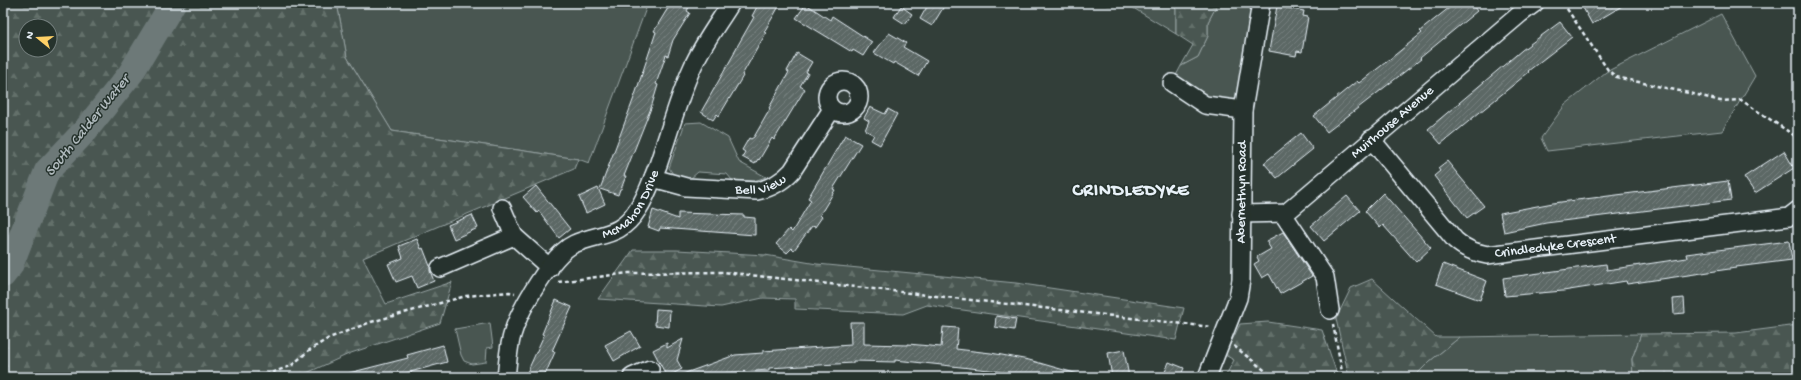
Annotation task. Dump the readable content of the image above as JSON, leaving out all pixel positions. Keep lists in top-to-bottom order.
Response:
{
  "streets": {
    "street": [
      "Muirhouse Avenue",
      "Bell View",
      "Abernethyn Road",
      "McMahon Drive",
      "Crindledyke Crescent"
    ]
  },
  "crossings": [
    ["Muirhouse Avenue", "Crindledyke Crescent"],
    ["Bell View", "McMahon Drive"]
  ],
  "districts": ["CRINDLEDYKE"],
  "water": ["South Calder Water"],
  "north": "left"
}
